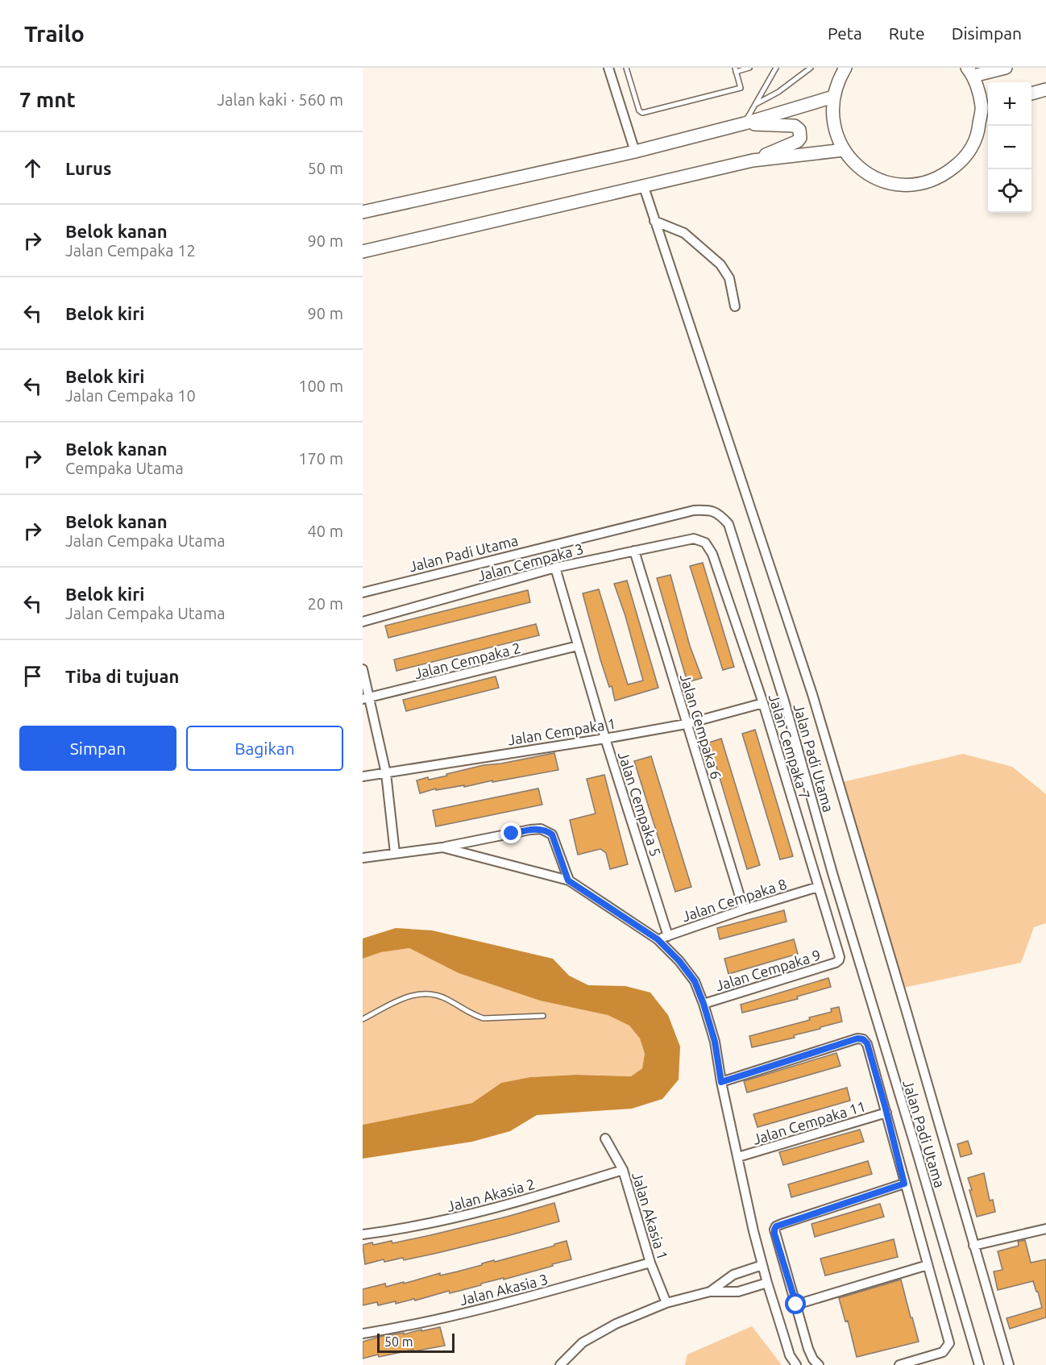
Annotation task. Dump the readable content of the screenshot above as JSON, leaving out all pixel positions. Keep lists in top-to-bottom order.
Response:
{
  "streets": {
    "street": [
      "Jalan Padi Utama",
      "Jalan Cempaka 3",
      "Jalan Cempaka 2",
      "Jalan Cempaka 6",
      "Jalan Cempaka 1",
      "Jalan Cempaka 7",
      "Jalan Cempaka 5",
      "Jalan Cempaka 8",
      "Jalan Cempaka 9",
      "Jalan Cempaka 11",
      "Jalan Akasia 2",
      "Jalan Akasia 1",
      "Jalan Akasia 3"
    ]
  },
  "crossings": [
    ["Jalan Cempaka 3", "Jalan Cempaka 6"],
    ["Jalan Cempaka 3", "Jalan Cempaka 7"],
    ["Jalan Cempaka 3", "Jalan Cempaka 5"],
    ["Jalan Cempaka 2", "Jalan Cempaka 5"],
    ["Jalan Cempaka 6", "Jalan Cempaka 1"],
    ["Jalan Cempaka 6", "Jalan Cempaka 8"],
    ["Jalan Cempaka 1", "Jalan Cempaka 7"],
    ["Jalan Cempaka 1", "Jalan Cempaka 5"],
    ["Jalan Cempaka 7", "Jalan Cempaka 8"],
    ["Jalan Cempaka 7", "Jalan Cempaka 9"],
    ["Jalan Cempaka 5", "Jalan Cempaka 8"],
    ["Jalan Akasia 2", "Jalan Akasia 1"],
    ["Jalan Akasia 1", "Jalan Akasia 3"]
  ],
  "scale_bar": "50 m",
  "page": {
    "header": "Trailo",
    "nav": ["Peta", "Rute", "Disimpan"],
    "heading": ["7 mnt", "Jalan kaki · 560 m"],
    "map_buttons": ["+", "−"],
    "list": [
      ["Lurus", "50 m"],
      ["Belok kanan", "Jalan Cempaka 12", "90 m"],
      ["Belok kiri", "90 m"],
      ["Belok kiri", "Jalan Cempaka 10", "100 m"],
      ["Belok kanan", "Cempaka Utama", "170 m"],
      ["Belok kanan", "Jalan Cempaka Utama", "40 m"],
      ["Belok kiri", "Jalan Cempaka Utama", "20 m"],
      "Tiba di tujuan"
    ],
    "buttons": ["Simpan", "Bagikan"],
    "scale": "50 m"
  }
}
